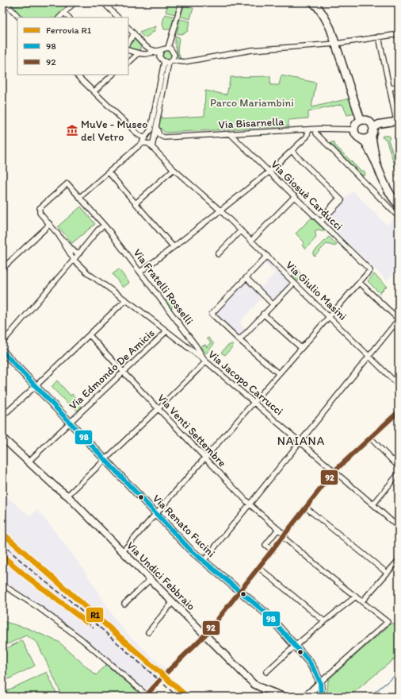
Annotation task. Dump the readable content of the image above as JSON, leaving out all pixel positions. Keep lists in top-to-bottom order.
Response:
{
  "streets": {
    "main road": ["Via Renato Fucini", "Via Undici Febbraio"],
    "street": [
      "Via Bisarnella",
      "Via Giosuè Carducci",
      "Via Fratelli Rosselli",
      "Via Giulio Masini",
      "Via Edmondo De Amicis",
      "Via Jacopo Carrucci",
      "Via Venti Settembre"
    ]
  },
  "crossings": [
    ["Via Bisarnella", "Via Giosuè Carducci"],
    ["Via Fratelli Rosselli", "Via Jacopo Carrucci"],
    ["Via Edmondo De Amicis", "Via Jacopo Carrucci"],
    ["Via Edmondo De Amicis", "Via Venti Settembre"],
    ["Via Edmondo De Amicis", "Via Renato Fucini"],
    ["Via Edmondo De Amicis", "Via Undici Febbraio"],
    ["Via Venti Settembre", "Via Renato Fucini"]
  ],
  "districts": ["NAIANA"],
  "parks": ["Parco Mariambini"],
  "places": {
    "museum": ["MuVe - Museo del Vetro"]
  },
  "lines": ["transit line 98", "transit line 92", "rail line R1"],
  "legend": ["Ferrovia R1", "98", "92"]
}
